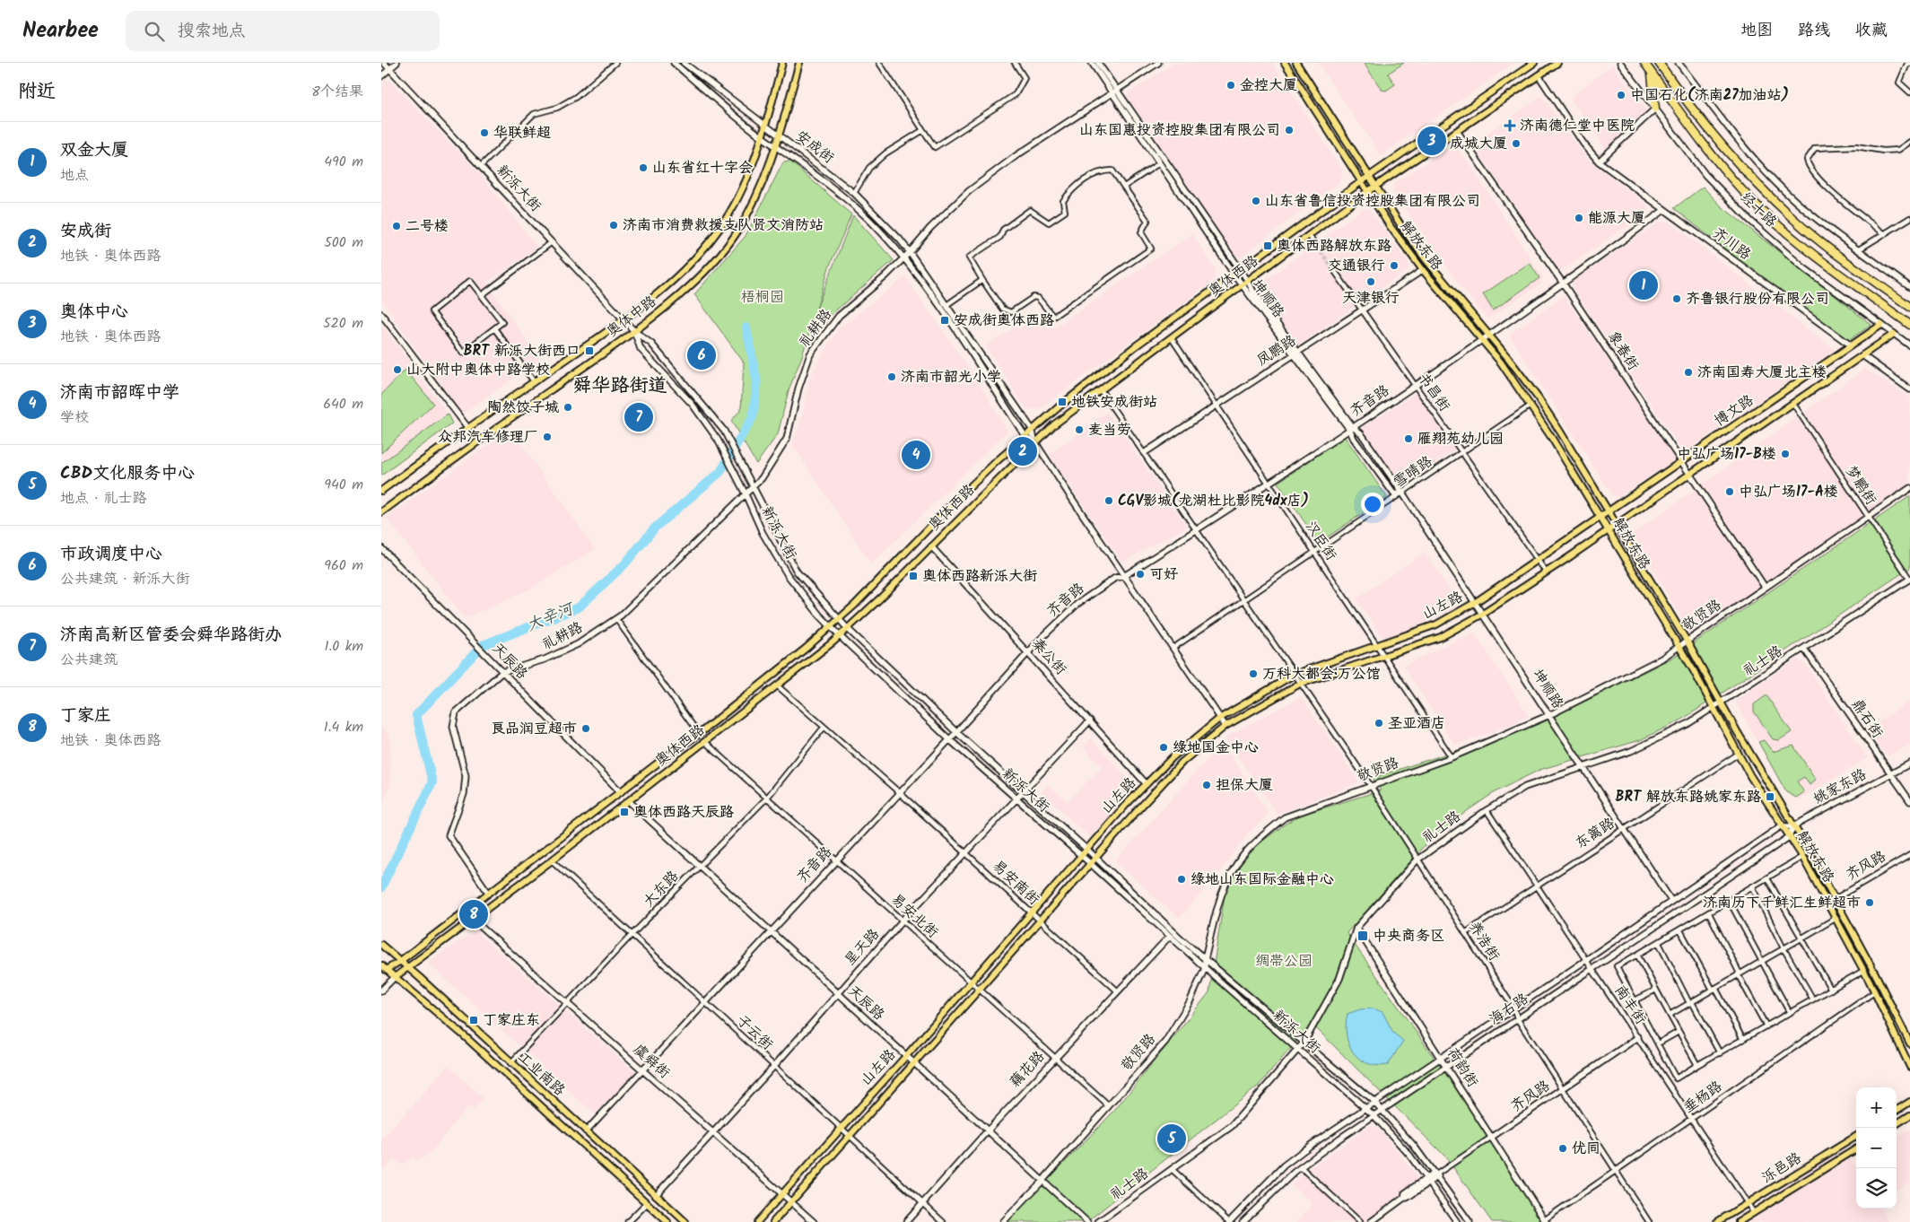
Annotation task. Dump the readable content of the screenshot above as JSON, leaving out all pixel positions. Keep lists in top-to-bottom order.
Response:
{
  "streets": {
    "highway": ["经十路"],
    "main road": [
      "解放东路",
      "奥体西路",
      "奥体中路",
      "博文路",
      "山左路",
      "工业南路",
      "泺邑路"
    ],
    "street": [
      "安成街",
      "新泺大街",
      "齐川路",
      "坤顺路",
      "礼耕路",
      "凤鹏路",
      "象春街",
      "书昌街",
      "齐音路",
      "雪晴路",
      "梦鹏街",
      "汉臣街",
      "敬贤路",
      "秦公街",
      "天辰路",
      "礼士路",
      "鼎石街",
      "姚家东路",
      "东篱路",
      "齐风路",
      "易安南街",
      "大东路",
      "易安北街",
      "养浩街",
      "星天路",
      "南丰街",
      "海右路",
      "子云街",
      "虞舜街",
      "荷韵街",
      "藕花路",
      "垂杨路"
    ]
  },
  "crossings": [
    ["安成街", "奥体西路"],
    ["安成街", "奥体中路"],
    ["安成街", "礼耕路"],
    ["安成街", "齐音路"],
    ["安成街", "雪晴路"],
    ["安成街", "山左路"],
    ["新泺大街", "奥体西路"],
    ["新泺大街", "奥体中路"],
    ["新泺大街", "礼耕路"],
    ["新泺大街", "齐音路"],
    ["新泺大街", "山左路"],
    ["新泺大街", "敬贤路"],
    ["新泺大街", "礼士路"],
    ["新泺大街", "齐风路"],
    ["新泺大街", "星天路"],
    ["新泺大街", "海右路"],
    ["新泺大街", "藕花路"],
    ["经十路", "博文路"],
    ["齐川路", "奥体西路"],
    ["齐川路", "齐音路"],
    ["齐川路", "博文路"],
    ["解放东路", "奥体西路"],
    ["解放东路", "凤鹏路"],
    ["解放东路", "齐音路"],
    ["解放东路", "博文路"],
    ["解放东路", "雪晴路"],
    ["解放东路", "山左路"],
    ["解放东路", "敬贤路"],
    ["解放东路", "礼士路"],
    ["解放东路", "姚家东路"],
    ["解放东路", "东篱路"],
    ["解放东路", "齐风路"],
    ["解放东路", "海右路"],
    ["解放东路", "垂杨路"],
    ["奥体西路", "坤顺路"],
    ["奥体西路", "象春街"],
    ["奥体西路", "汉臣街"],
    ["奥体西路", "秦公街"],
    ["奥体西路", "天辰路"],
    ["奥体西路", "易安北街"],
    ["奥体西路", "养浩街"],
    ["奥体西路", "子云街"],
    ["奥体西路", "虞舜街"],
    ["奥体西路", "工业南路"],
    ["坤顺路", "礼耕路"],
    ["坤顺路", "凤鹏路"],
    ["坤顺路", "齐音路"],
    ["坤顺路", "雪晴路"],
    ["坤顺路", "山左路"],
    ["坤顺路", "敬贤路"],
    ["坤顺路", "礼士路"],
    ["坤顺路", "东篱路"],
    ["坤顺路", "海右路"],
    ["礼耕路", "天辰路"],
    ["凤鹏路", "书昌街"],
    ["凤鹏路", "汉臣街"],
    ["凤鹏路", "养浩街"],
    ["象春街", "齐音路"],
    ["象春街", "博文路"],
    ["象春街", "敬贤路"],
    ["书昌街", "齐音路"],
    ["书昌街", "雪晴路"],
    ["书昌街", "山左路"],
    ["齐音路", "汉臣街"],
    ["齐音路", "秦公街"],
    ["齐音路", "天辰路"],
    ["齐音路", "易安南街"],
    ["齐音路", "易安北街"],
    ["齐音路", "养浩街"],
    ["齐音路", "子云街"],
    ["齐音路", "虞舜街"],
    ["齐音路", "工业南路"],
    ["博文路", "梦鹏街"],
    ["博文路", "山左路"],
    ["雪晴路", "汉臣街"],
    ["雪晴路", "养浩街"],
    ["梦鹏街", "敬贤路"],
    ["梦鹏街", "礼士路"],
    ["汉臣街", "山左路"],
    ["汉臣街", "敬贤路"],
    ["山左路", "秦公街"],
    ["山左路", "天辰路"],
    ["山左路", "易安南街"],
    ["山左路", "易安北街"],
    ["山左路", "养浩街"],
    ["山左路", "子云街"],
    ["山左路", "虞舜街"],
    ["敬贤路", "天辰路"],
    ["敬贤路", "易安北街"],
    ["敬贤路", "养浩街"],
    ["秦公街", "星天路"],
    ["天辰路", "大东路"],
    ["天辰路", "星天路"],
    ["天辰路", "藕花路"],
    ["礼士路", "鼎石街"],
    ["礼士路", "养浩街"],
    ["礼士路", "南丰街"],
    ["礼士路", "荷韵街"],
    ["鼎石街", "姚家东路"],
    ["东篱路", "养浩街"],
    ["东篱路", "南丰街"],
    ["齐风路", "养浩街"],
    ["齐风路", "南丰街"],
    ["齐风路", "荷韵街"],
    ["易安南街", "大东路"],
    ["易安南街", "星天路"],
    ["易安南街", "藕花路"],
    ["大东路", "易安北街"],
    ["大东路", "子云街"],
    ["大东路", "虞舜街"],
    ["大东路", "工业南路"],
    ["易安北街", "星天路"],
    ["易安北街", "藕花路"],
    ["养浩街", "海右路"],
    ["养浩街", "垂杨路"],
    ["星天路", "子云街"],
    ["星天路", "虞舜街"],
    ["星天路", "工业南路"],
    ["南丰街", "海右路"],
    ["南丰街", "垂杨路"],
    ["南丰街", "泺邑路"],
    ["海右路", "荷韵街"],
    ["子云街", "藕花路"],
    ["荷韵街", "垂杨路"]
  ],
  "districts": ["舜华路街道"],
  "water": ["大辛河"],
  "parks": ["梧桐园", "绸带公园"],
  "places": {
    "other": [
      "金控大厦",
      "中国石化(济南27加油站)",
      "山东国惠投资控股集团有限公司",
      "华联鲜超",
      "成城大厦",
      "山东省红十字会",
      "山东省鲁信投资控股集团有限公司",
      "能源大厦",
      "济南市消费救援支队贤文消防站",
      "二号楼",
      "交通银行",
      "天津银行",
      "齐鲁银行股份有限公司",
      "山大附中奥体中路学校",
      "济南国寿大厦北主楼",
      "济南市韶光小学",
      "陶然饺子城",
      "麦当劳",
      "众邦汽车修理厂",
      "雁翔苑幼儿园",
      "中弘广场17-B楼",
      "中弘广场17-A楼",
      "CGV影城(龙湖杜比影院4dx店)",
      "可好",
      "万科大都会·万公馆",
      "圣亚酒店",
      "良品润豆超市",
      "绿地国金中心",
      "担保大厦",
      "绿地山东国际金融中心",
      "济南历下千鲜汇生鲜超市",
      "优同"
    ],
    "health": ["济南德仁堂中医院"],
    "transit": [
      "奥体西路解放东路",
      "安成街奥体西路",
      "BRT 新泺大街西口",
      "地铁安成街站",
      "奥体西路新泺大街",
      "BRT 解放东路姚家东路",
      "奥体西路天辰路",
      "中央商务区",
      "丁家庄东"
    ]
  },
  "page": {
    "header": "Nearbee",
    "search": "搜索地点",
    "nav": ["地图", "路线", "收藏"],
    "heading": ["附近", "8个结果"],
    "list": [
      {
        "mark": "1",
        "name": "双金大厦",
        "note": "地点",
        "value": "490 m"
      },
      {
        "mark": "2",
        "name": "安成街",
        "note": "地铁 · 奥体西路",
        "value": "500 m"
      },
      {
        "mark": "3",
        "name": "奥体中心",
        "note": "地铁 · 奥体西路",
        "value": "520 m"
      },
      {
        "mark": "4",
        "name": "济南市韶晖中学",
        "note": "学校",
        "value": "640 m"
      },
      {
        "mark": "5",
        "name": "CBD文化服务中心",
        "note": "地点 · 礼士路",
        "value": "940 m"
      },
      {
        "mark": "6",
        "name": "市政调度中心",
        "note": "公共建筑 · 新泺大街",
        "value": "960 m"
      },
      {
        "mark": "7",
        "name": "济南高新区管委会舜华路街办",
        "note": "公共建筑",
        "value": "1.0 km"
      },
      {
        "mark": "8",
        "name": "丁家庄",
        "note": "地铁 · 奥体西路",
        "value": "1.4 km"
      }
    ],
    "pins": [
      "3",
      "1",
      "6",
      "7",
      "2",
      "4",
      "8",
      "5"
    ],
    "map_buttons": ["+", "−"]
  }
}
